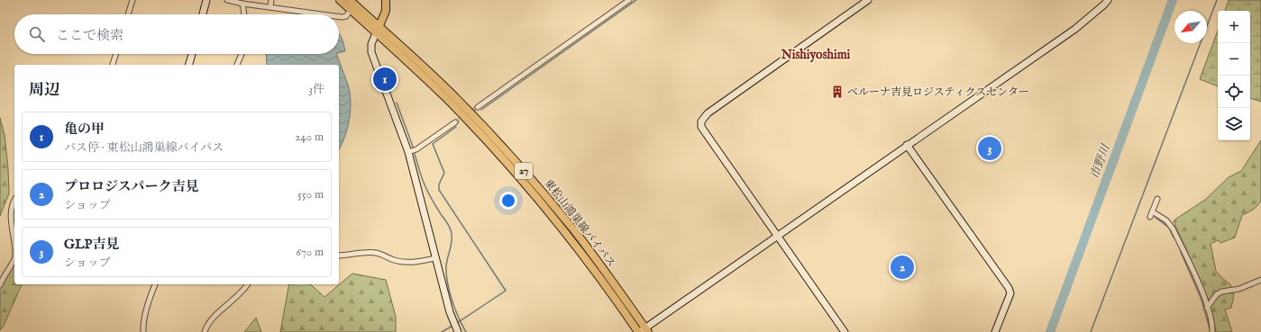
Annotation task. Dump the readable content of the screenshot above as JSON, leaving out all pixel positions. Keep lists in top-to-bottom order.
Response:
{
  "streets": {
    "main road": ["27", "東松山鴻巣線バイパス"]
  },
  "crossings": [
    ["27", "東松山鴻巣線バイパス"]
  ],
  "districts": ["Nishiyoshimi"],
  "water": ["市野川"],
  "places": {
    "building": ["ベルーナ吉見ロジスティクスセンター"]
  },
  "north": "bottom left",
  "page": {
    "map_buttons": ["+", "−"],
    "search": "ここで検索",
    "heading": ["周辺", "3件"],
    "pins": ["1", "3", "2"],
    "list": [
      {
        "mark": "1",
        "name": "亀の甲",
        "note": "バス停 · 東松山鴻巣線バイパス",
        "value": "240 m"
      },
      {
        "mark": "2",
        "name": "プロロジスパーク吉見",
        "note": "ショップ",
        "value": "550 m"
      },
      {
        "mark": "3",
        "name": "GLP吉見",
        "note": "ショップ",
        "value": "670 m"
      }
    ]
  }
}
